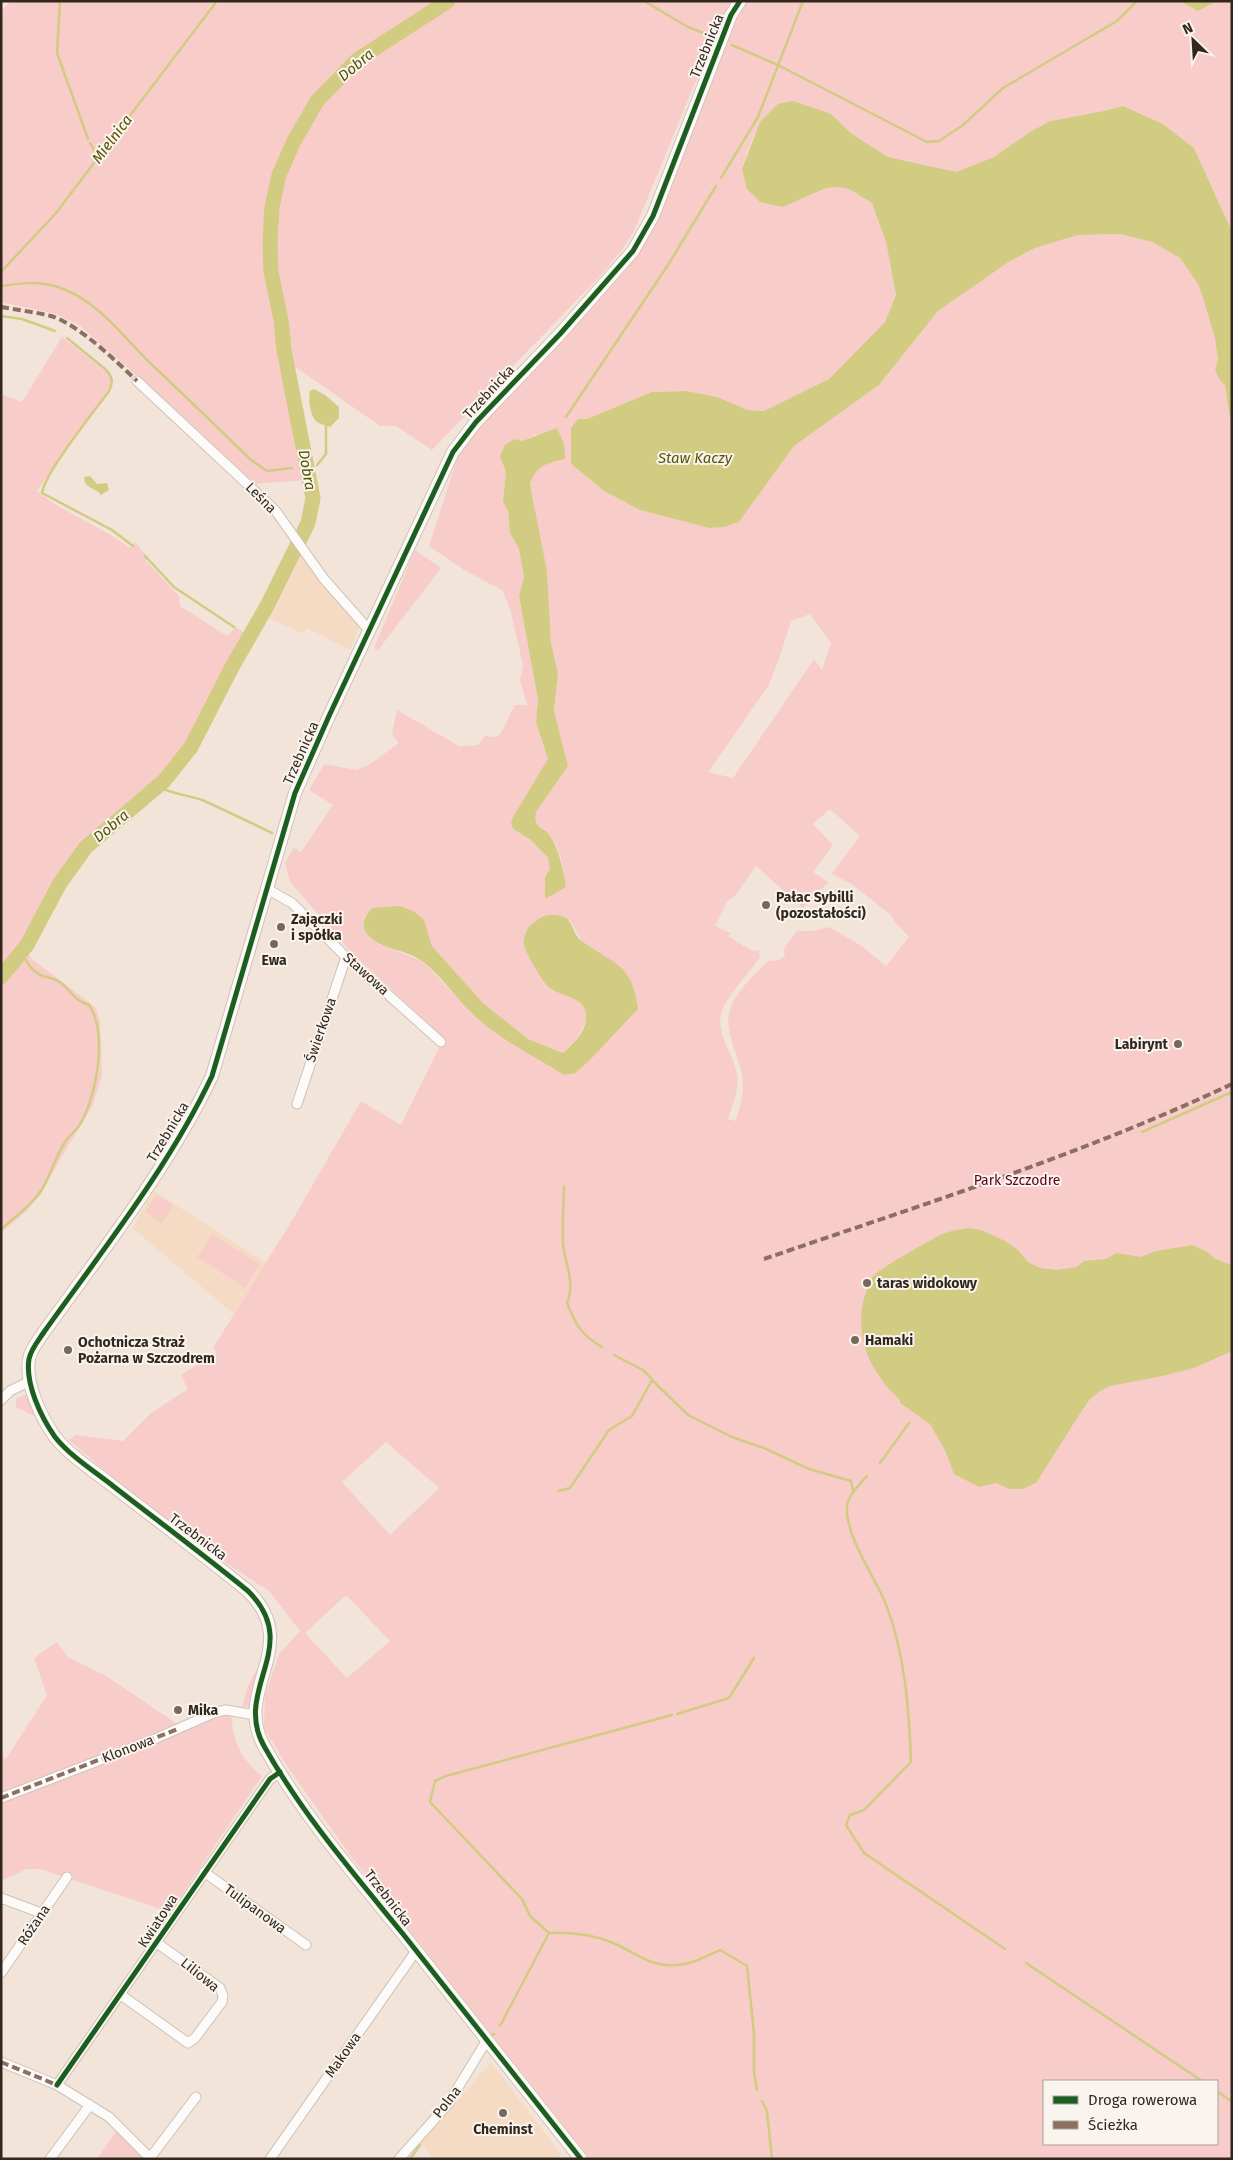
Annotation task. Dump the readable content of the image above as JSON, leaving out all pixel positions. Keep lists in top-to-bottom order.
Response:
{
  "streets": {
    "street": [
      "Trzebnicka",
      "Leśna",
      "Stawowa",
      "Świerkowa",
      "Klonowa",
      "Tulipanowa",
      "Kwiatowa",
      "Różana",
      "Liliowa",
      "Makowa",
      "Polna"
    ]
  },
  "crossings": [
    ["Trzebnicka", "Leśna"],
    ["Trzebnicka", "Stawowa"],
    ["Trzebnicka", "Klonowa"],
    ["Trzebnicka", "Kwiatowa"],
    ["Trzebnicka", "Makowa"],
    ["Trzebnicka", "Polna"],
    ["Stawowa", "Świerkowa"],
    ["Tulipanowa", "Kwiatowa"],
    ["Kwiatowa", "Liliowa"]
  ],
  "water": ["Dobra", "Mielnica", "Staw Kaczy"],
  "parks": ["Park Szczodre"],
  "places": [
    "Pałac Sybilli (pozostałości)",
    "Zajączki i spółka",
    "Ewa",
    "Labirynt",
    "taras widokowy",
    "Hamaki",
    "Ochotnicza Straż Pożarna w Szczodrem",
    "Mika",
    "Cheminst"
  ],
  "legend": ["Droga rowerowa", "Ścieżka"],
  "north": "top left"
}
